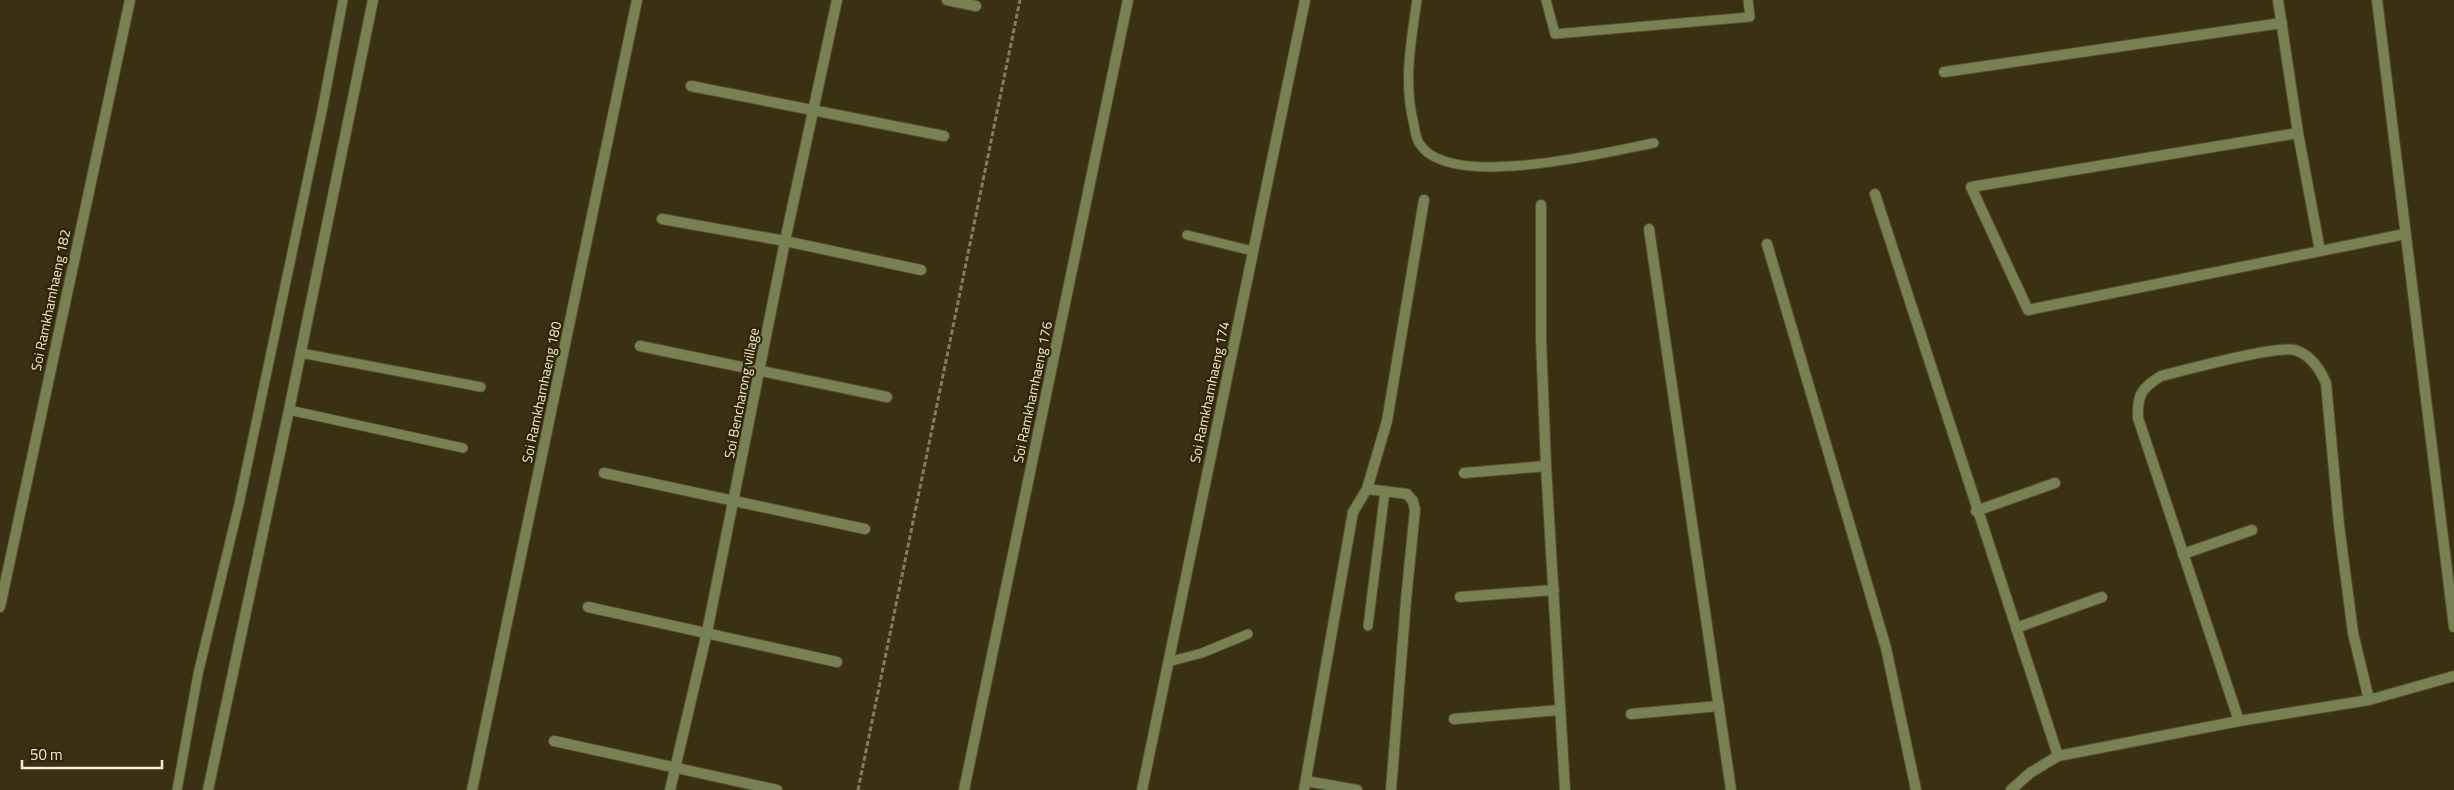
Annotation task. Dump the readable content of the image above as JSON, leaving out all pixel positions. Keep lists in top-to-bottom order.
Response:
{
  "streets": {
    "street": [
      "Soi Ramkhamhaeng 182",
      "Soi Ramkhamhaeng 180",
      "Soi Ramkhamhaeng 176",
      "Soi Ramkhamhaeng 174",
      "Soi Bencharong village"
    ]
  },
  "scale_bar": "50 m"
}
